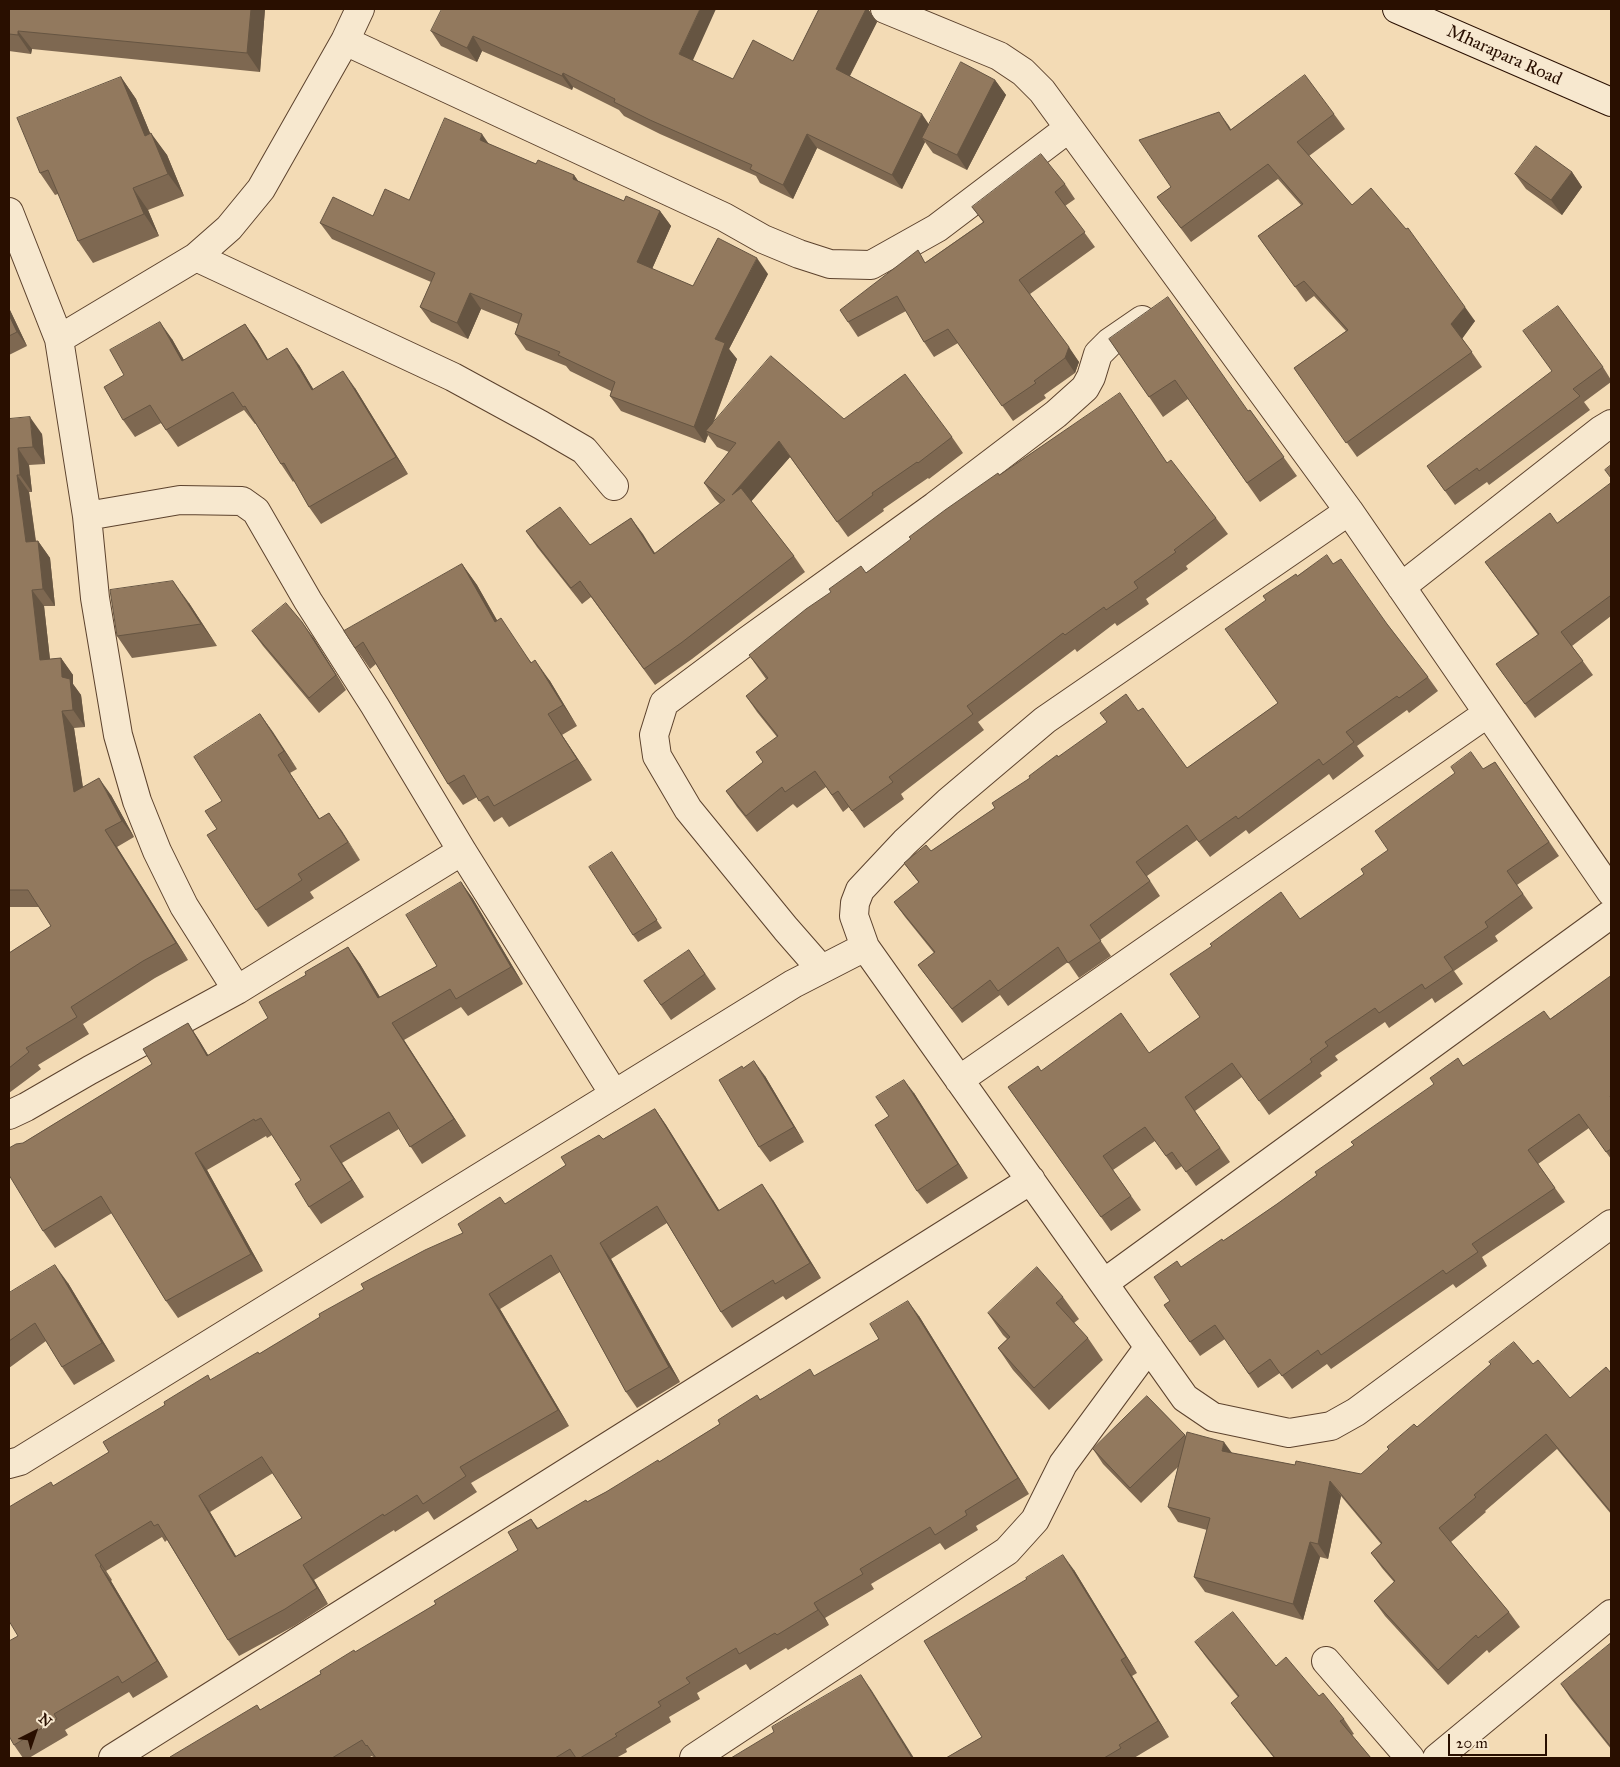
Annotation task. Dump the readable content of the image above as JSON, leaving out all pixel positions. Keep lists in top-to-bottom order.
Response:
{
  "streets": {
    "street": ["Mharapara Road"]
  },
  "scale_bar": "20 m",
  "north": "top right"
}
